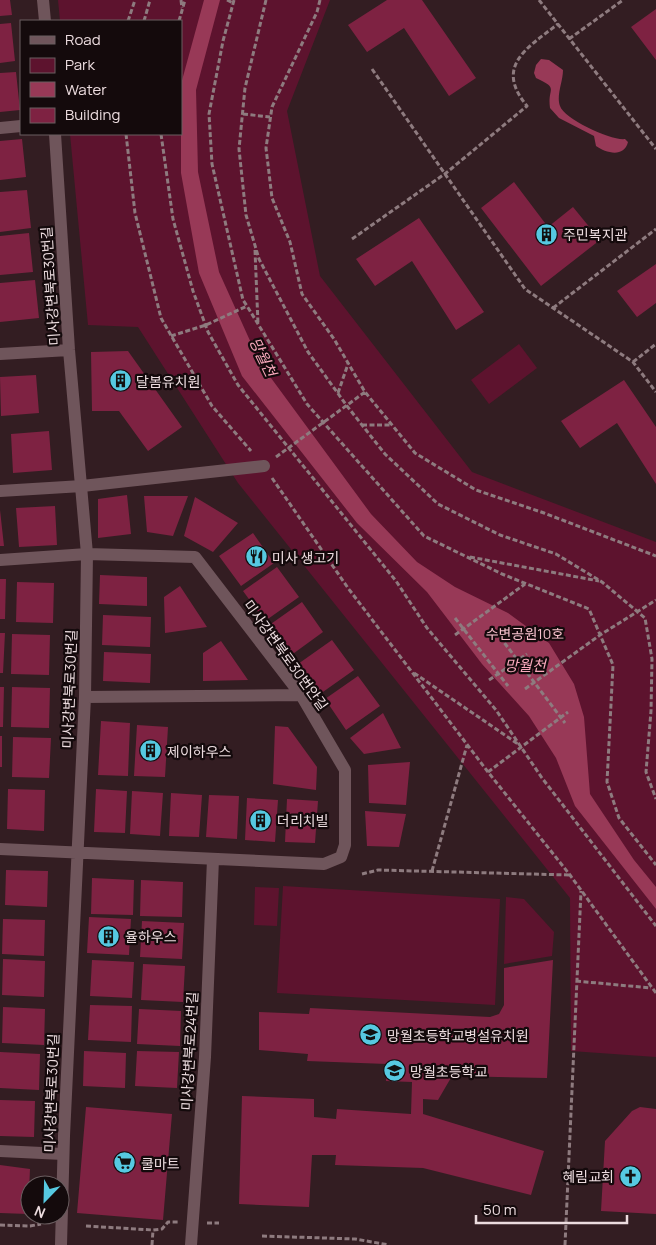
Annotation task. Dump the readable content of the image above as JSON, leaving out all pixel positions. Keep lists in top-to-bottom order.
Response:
{
  "streets": {
    "street": ["미사강변북로30번길", "미사강변북로30번안길", "미사강변북로24번길"]
  },
  "crossings": [
    ["미사강변북로30번길", "미사강변북로30번안길"],
    ["미사강변북로30번안길", "미사강변북로24번길"]
  ],
  "water": ["망월천"],
  "parks": ["수변공원10호"],
  "places": {
    "building": [
      "주민복지관",
      "달봄유치원",
      "제이하우스",
      "더리치빌",
      "율하우스"
    ],
    "restaurant": ["미사 생고기"],
    "school or university": ["망월초등학교병설유치원", "망월초등학교"],
    "supermarket": ["쿨마트"],
    "church": ["혜림교회"]
  },
  "legend": [
    "Road",
    "Park",
    "Water",
    "Building"
  ],
  "scale_bar": "50 m",
  "north": "bottom left"
}
